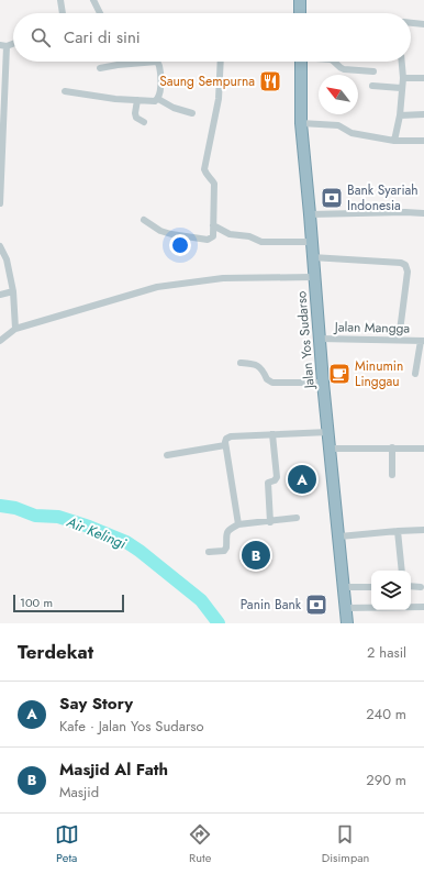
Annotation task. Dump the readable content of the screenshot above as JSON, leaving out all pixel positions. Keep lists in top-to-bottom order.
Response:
{
  "streets": {
    "highway": ["Jalan Yos Sudarso"],
    "street": ["Jalan Mangga"]
  },
  "crossings": [
    ["Jalan Mangga", "Jalan Yos Sudarso"]
  ],
  "water": ["Air Kelingi"],
  "places": {
    "restaurant": ["Saung Sempurna"],
    "bank": ["Bank Syariah Indonesia", "Panin Bank"],
    "cafe": ["Minumin Linggau"]
  },
  "scale_bar": "100 m",
  "north": "top left",
  "page": {
    "search": "Cari di sini",
    "pins": ["A", "B"],
    "scale": "100 m",
    "heading": ["Terdekat", "2 hasil"],
    "list": [
      {
        "mark": "A",
        "name": "Say Story",
        "note": "Kafe · Jalan Yos Sudarso",
        "value": "240 m"
      },
      {
        "mark": "B",
        "name": "Masjid Al Fath",
        "note": "Masjid",
        "value": "290 m"
      }
    ],
    "nav": ["Peta", "Rute", "Disimpan"]
  }
}
